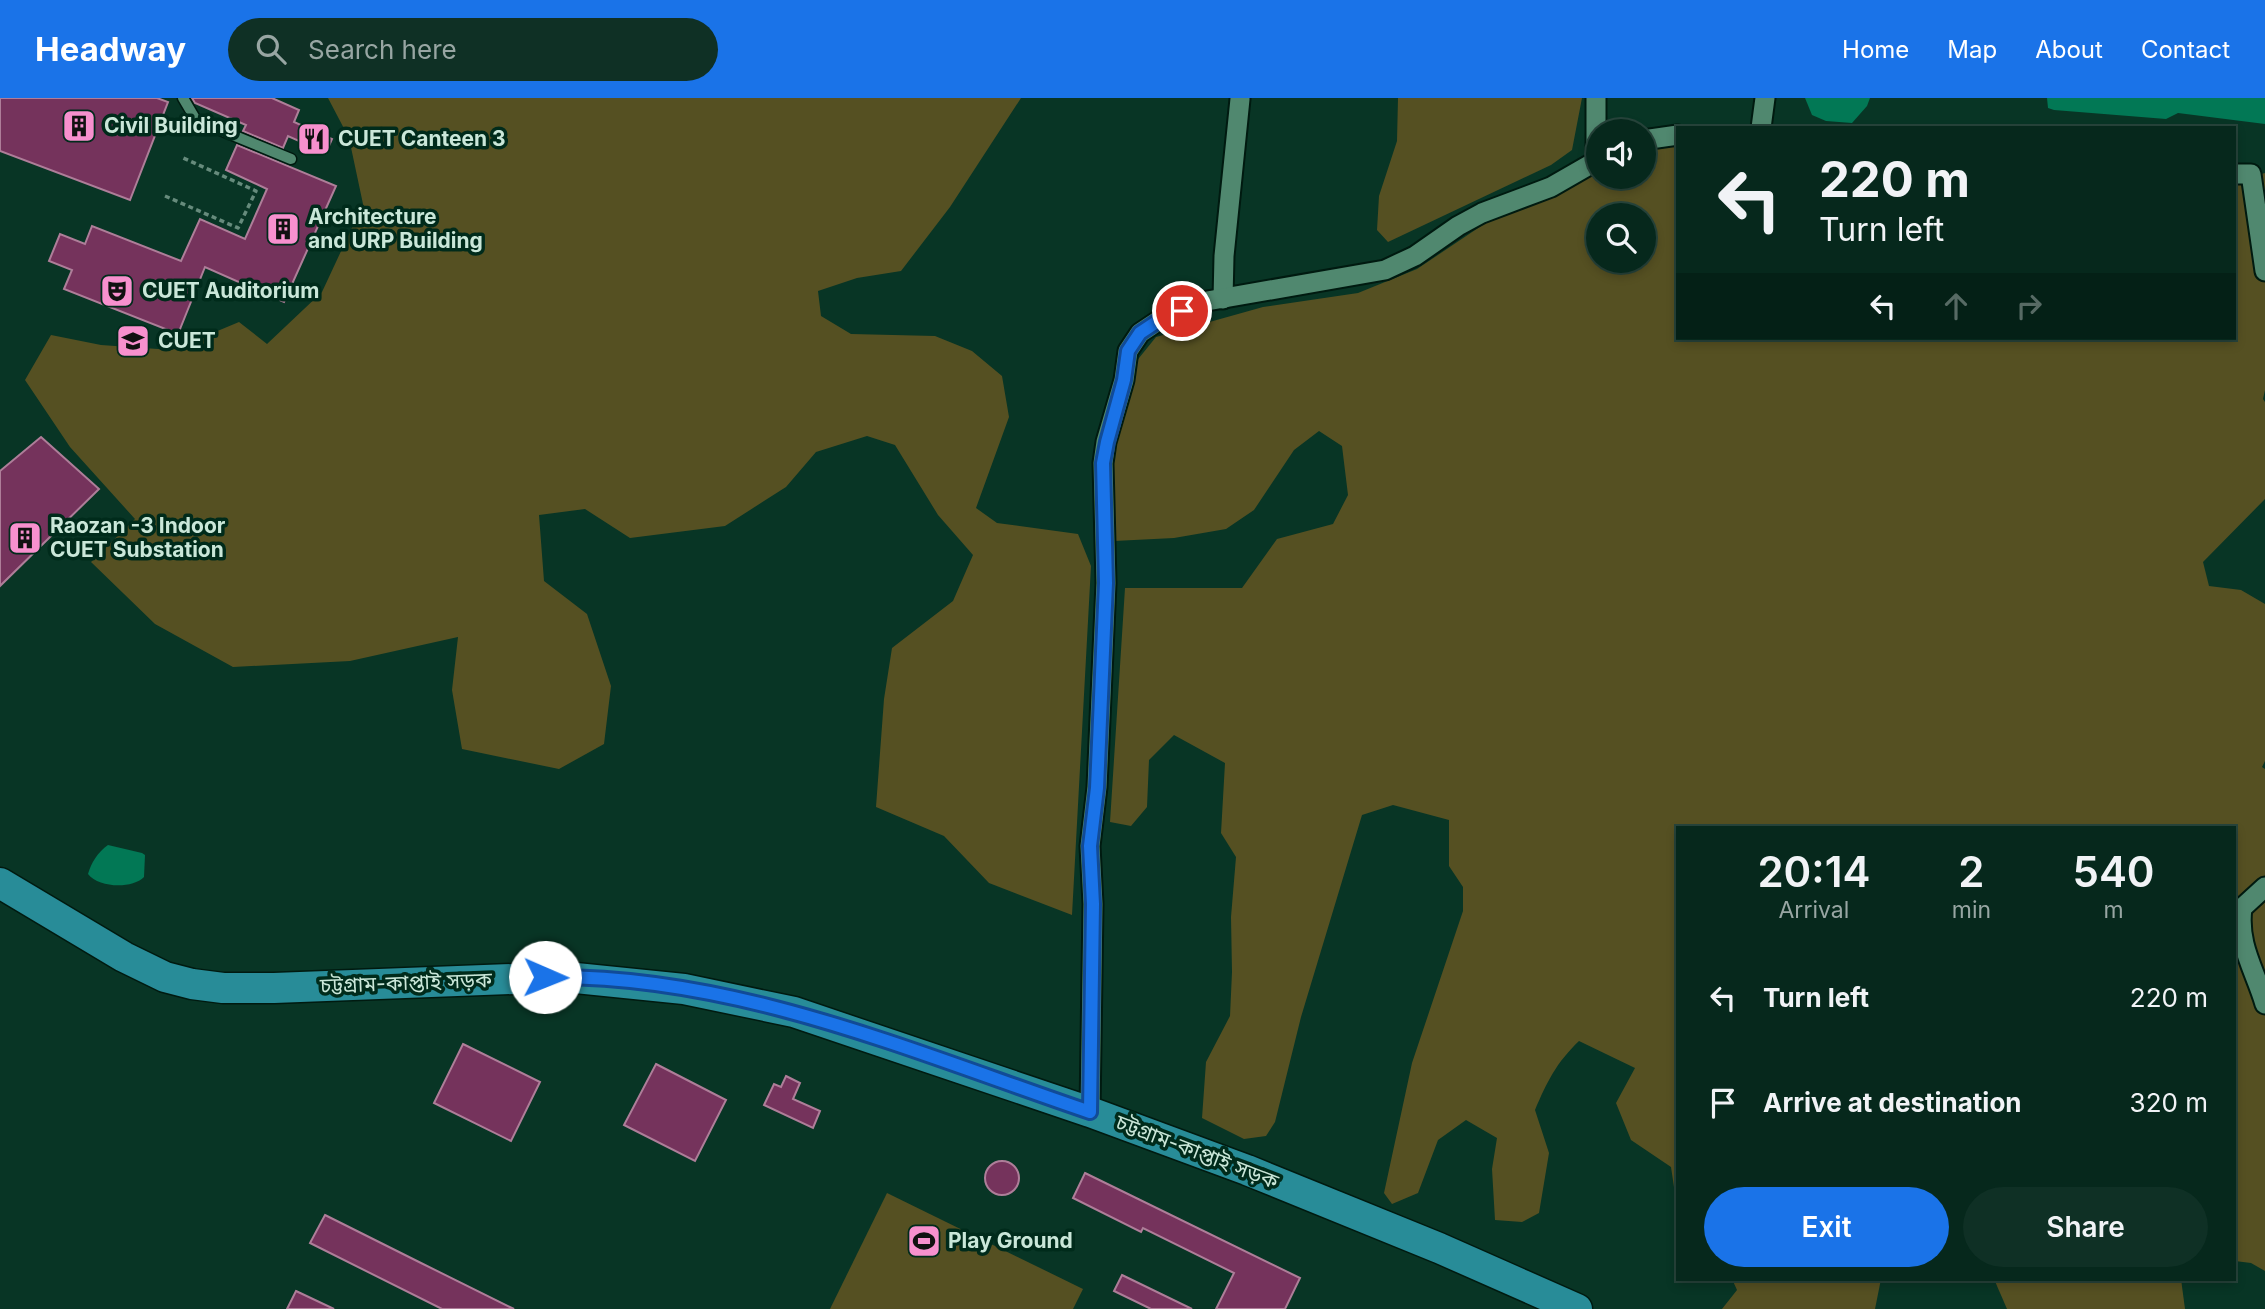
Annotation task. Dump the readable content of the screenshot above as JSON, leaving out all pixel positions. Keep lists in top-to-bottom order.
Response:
{
  "streets": {
    "main road": ["চট্টগ্রাম-কাপ্তাই সড়ক"]
  },
  "places": {
    "building": ["Civil Building", "Architecture and URP Building", "Raozan -3 Indoor CUET Substation"],
    "restaurant": ["CUET Canteen 3"],
    "theatre": ["CUET Auditorium"],
    "school or university": ["CUET"],
    "sports": ["Play Ground"]
  },
  "page": {
    "header": "Headway",
    "search": "Search here",
    "nav": [
      "Home",
      "Map",
      "About",
      "Contact"
    ],
    "turn": ["220 m", "Turn left"],
    "eta": [
      "20:14",
      "Arrival",
      "2",
      "min",
      "540",
      "m"
    ],
    "list": [
      {
        "name": "Turn left",
        "value": "220 m"
      },
      {
        "name": "Arrive at destination",
        "value": "320 m"
      }
    ],
    "buttons": ["Exit", "Share"]
  }
}
